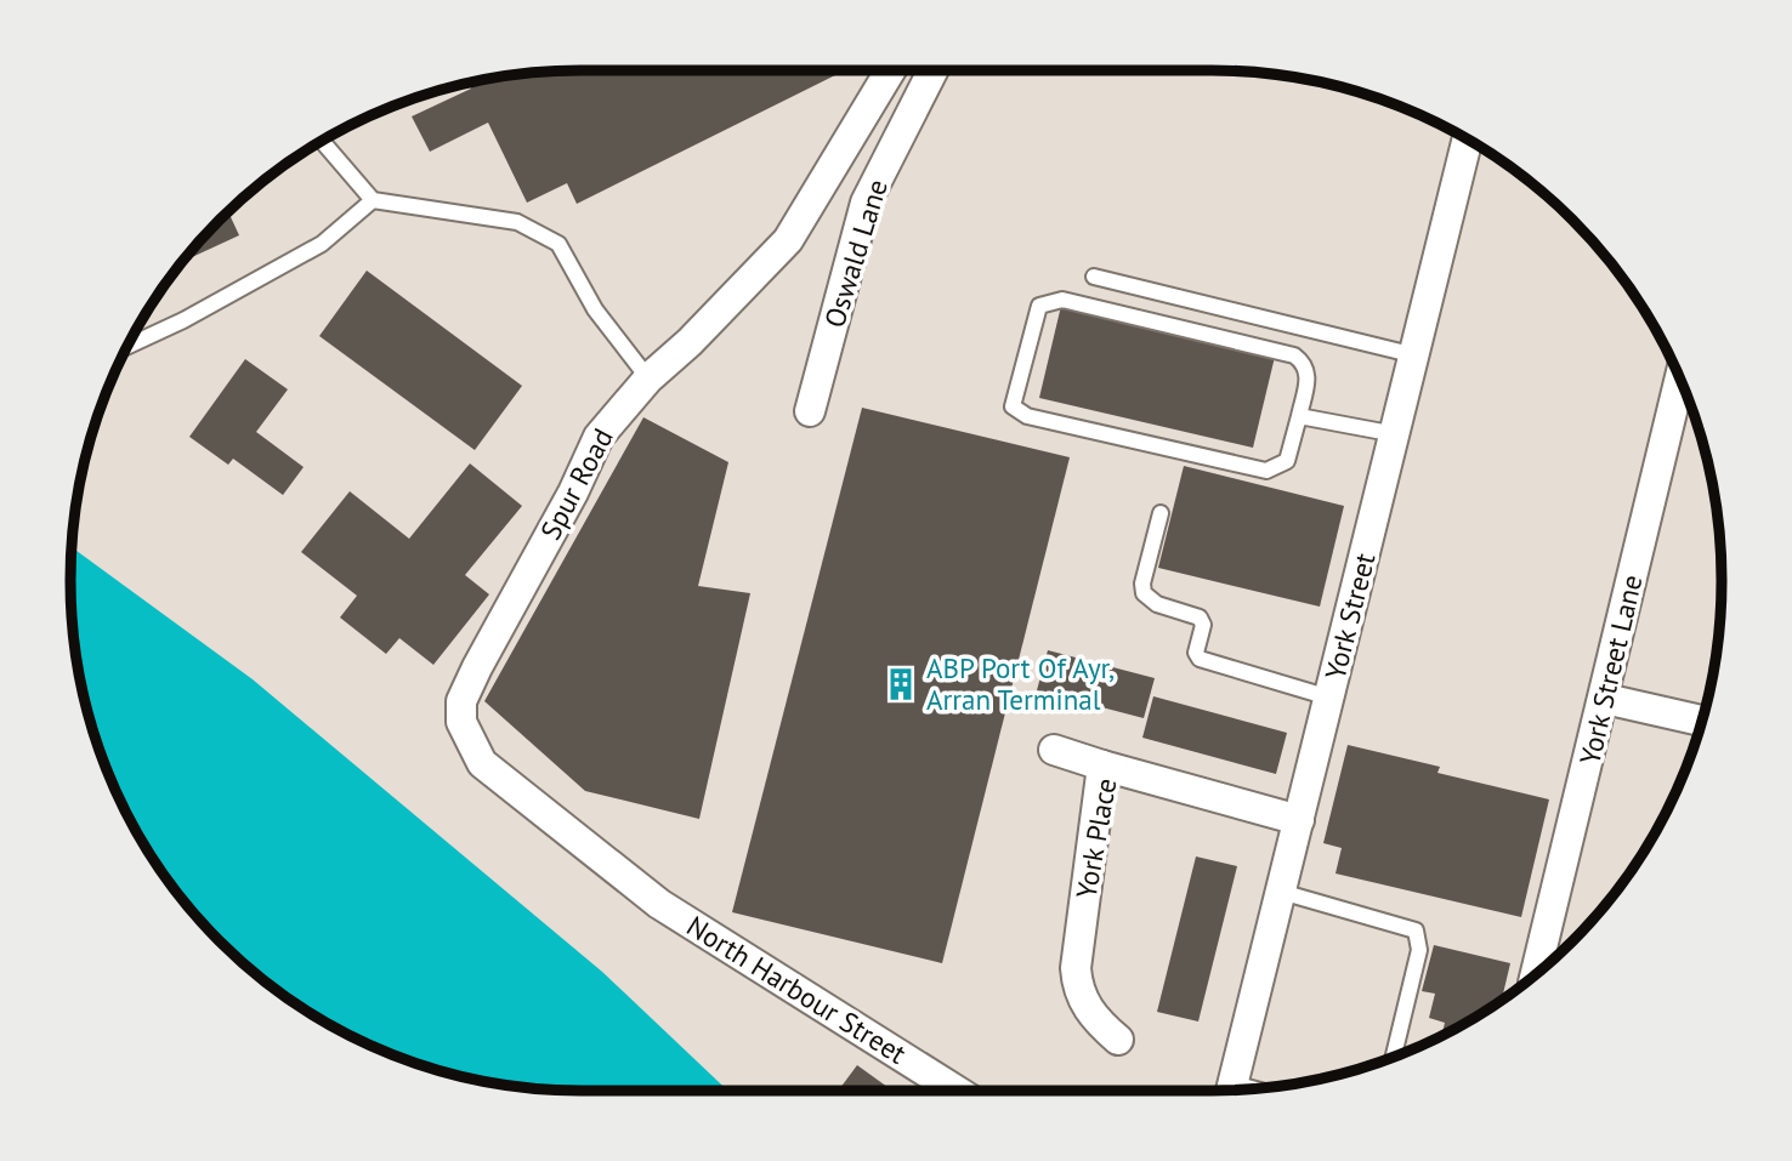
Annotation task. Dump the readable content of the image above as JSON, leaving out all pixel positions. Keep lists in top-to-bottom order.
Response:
{
  "streets": {
    "street": [
      "Oswald Lane",
      "Spur Road",
      "York Street",
      "York Street Lane",
      "York Place",
      "North Harbour Street"
    ]
  },
  "crossings": [
    ["Spur Road", "North Harbour Street"],
    ["York Street", "York Place"]
  ],
  "places": {
    "building": ["ABP Port Of Ayr, Arran Terminal"]
  }
}
